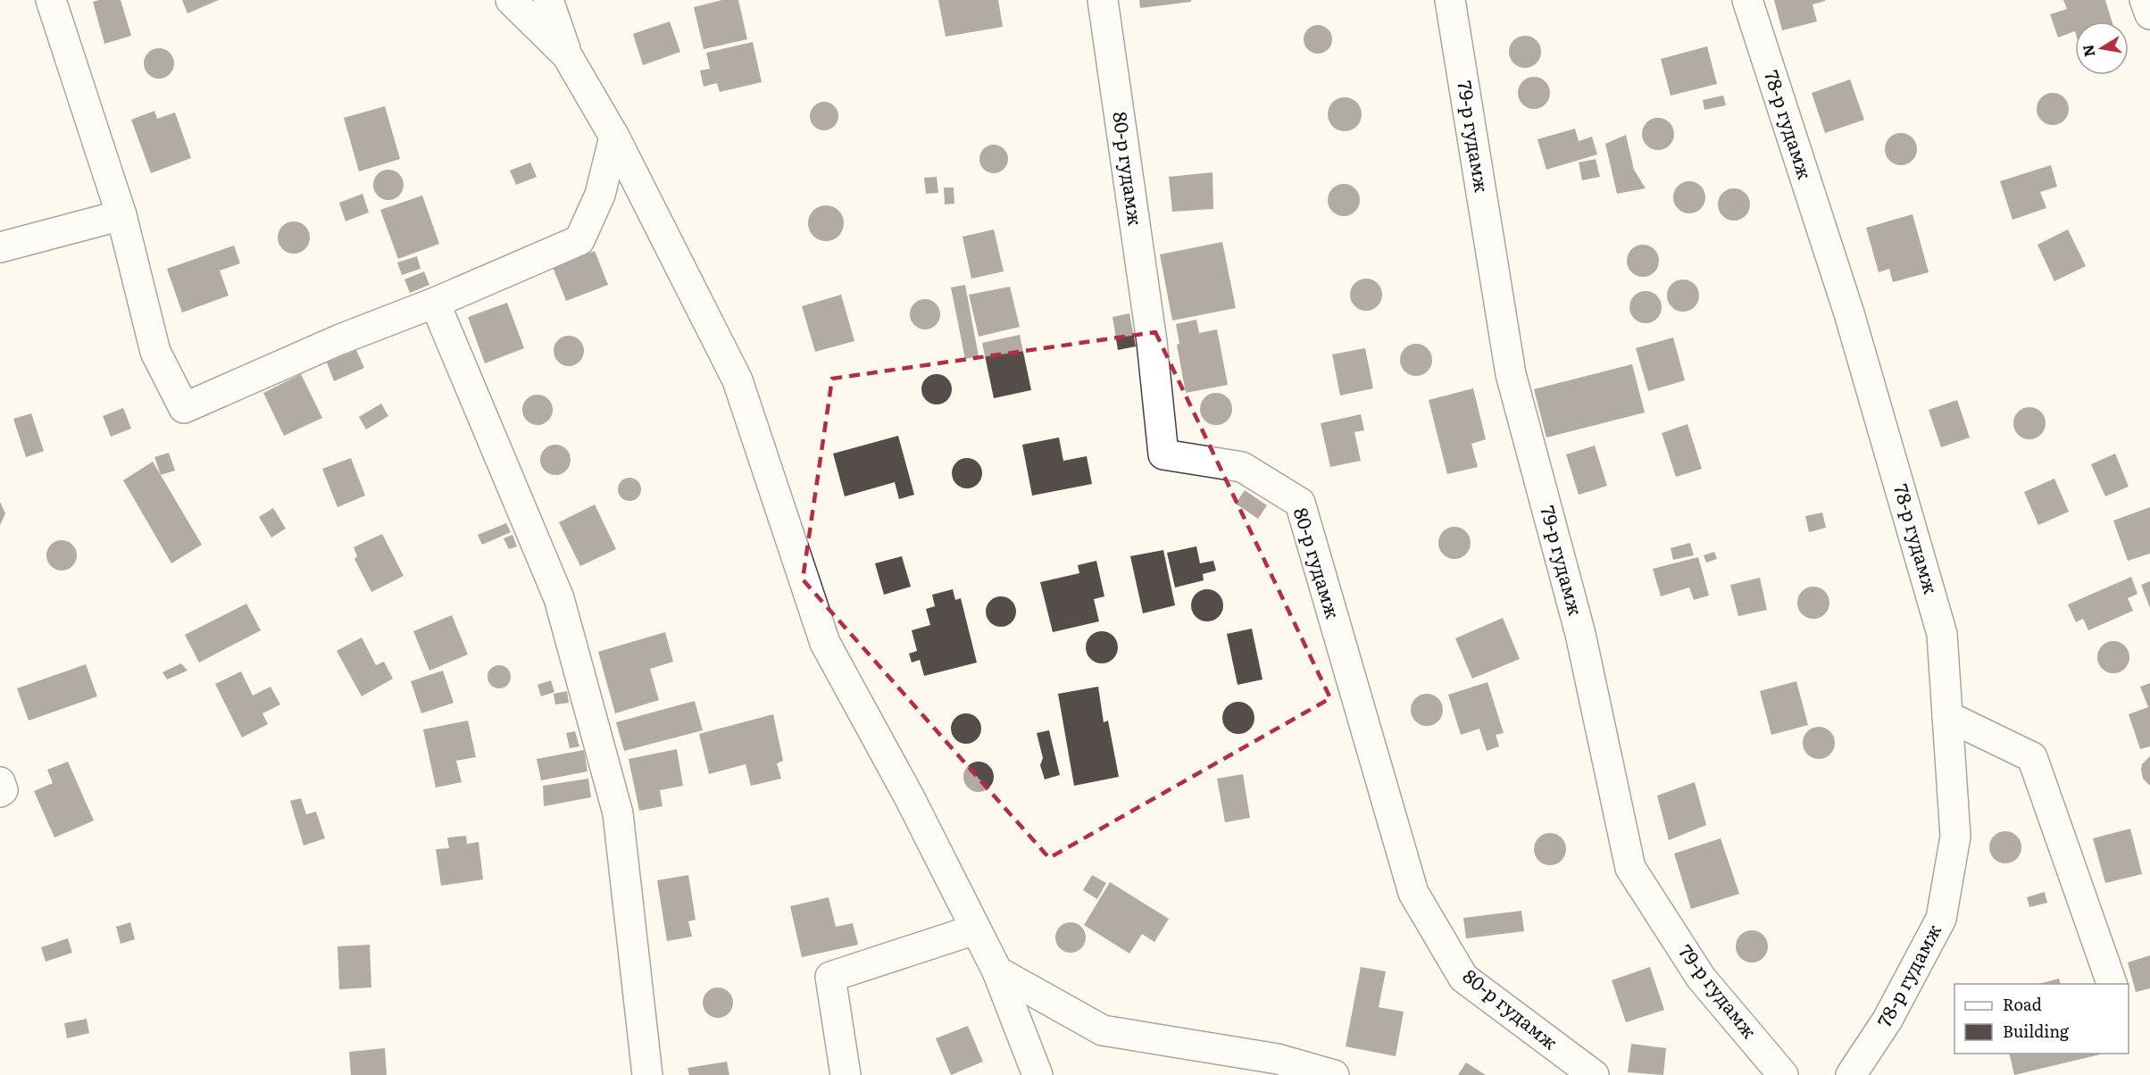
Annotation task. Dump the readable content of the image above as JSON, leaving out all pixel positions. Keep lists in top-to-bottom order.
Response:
{
  "streets": {
    "street": ["78-р гудамж", "79-р гудамж", "80-р гудамж"]
  },
  "legend": ["Road", "Building"],
  "north": "left"
}
